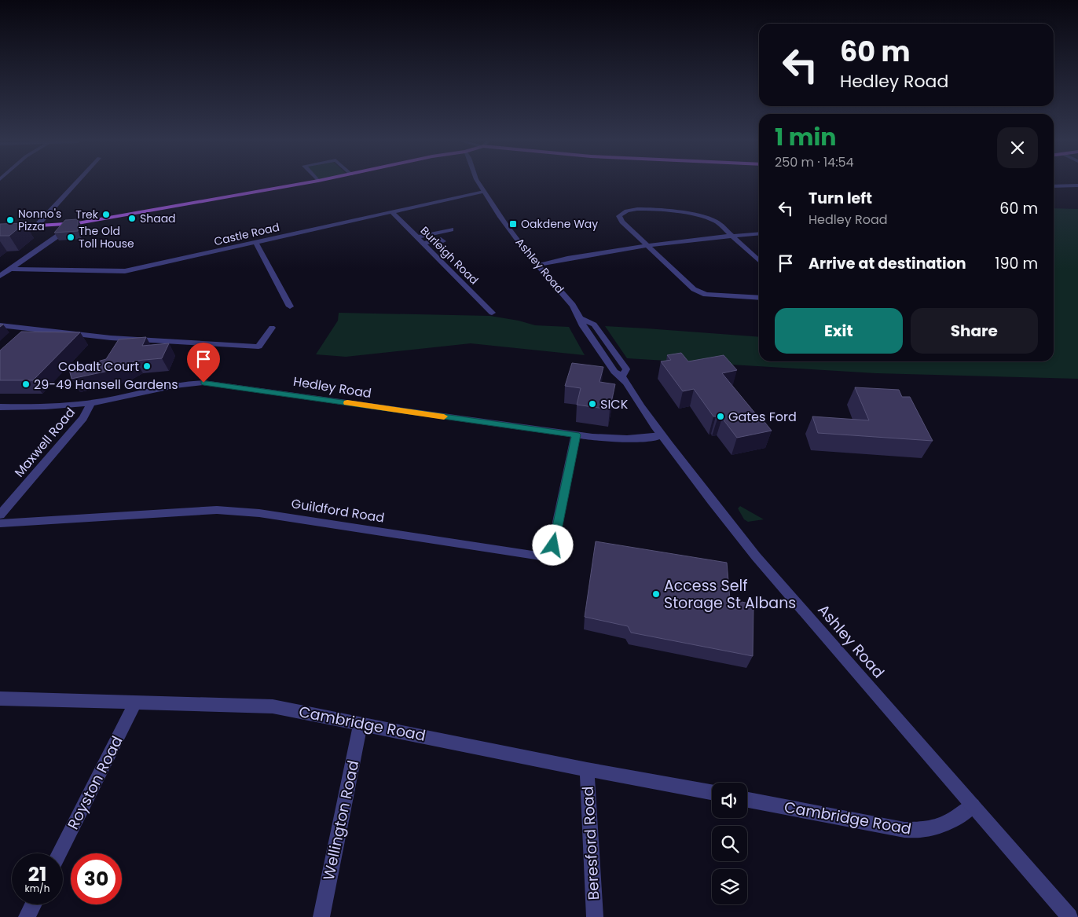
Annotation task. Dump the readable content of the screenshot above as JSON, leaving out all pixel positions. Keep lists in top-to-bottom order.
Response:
{
  "streets": {
    "street": [
      "Castle Road",
      "Burleigh Road",
      "Ashley Road",
      "Hedley Road",
      "Maxwell Road",
      "Guildford Road",
      "Cambridge Road",
      "Royston Road",
      "Wellington Road",
      "Beresford Road"
    ]
  },
  "crossings": [
    ["Castle Road", "Burleigh Road"],
    ["Castle Road", "Ashley Road"],
    ["Ashley Road", "Hedley Road"],
    ["Ashley Road", "Cambridge Road"],
    ["Hedley Road", "Maxwell Road"],
    ["Hedley Road", "Guildford Road"],
    ["Cambridge Road", "Royston Road"],
    ["Cambridge Road", "Wellington Road"],
    ["Cambridge Road", "Beresford Road"]
  ],
  "places": {
    "other": [
      "Trek",
      "Shaad",
      "Nonno's Pizza",
      "The Old Toll House",
      "Cobalt Court",
      "29-49 Hansell Gardens",
      "SICK",
      "Gates Ford",
      "Access Self Storage St Albans"
    ],
    "transit": ["Oakdene Way"]
  },
  "page": {
    "turn": ["60 m", "Hedley Road"],
    "heading": ["1 min", "250 m · 14:54"],
    "list": [
      {
        "name": "Turn left",
        "note": "Hedley Road",
        "value": "60 m"
      },
      {
        "name": "Arrive at destination",
        "value": "190 m"
      }
    ],
    "buttons": ["Exit", "Share"],
    "speed": "21 km/h",
    "limit": "30"
  }
}
